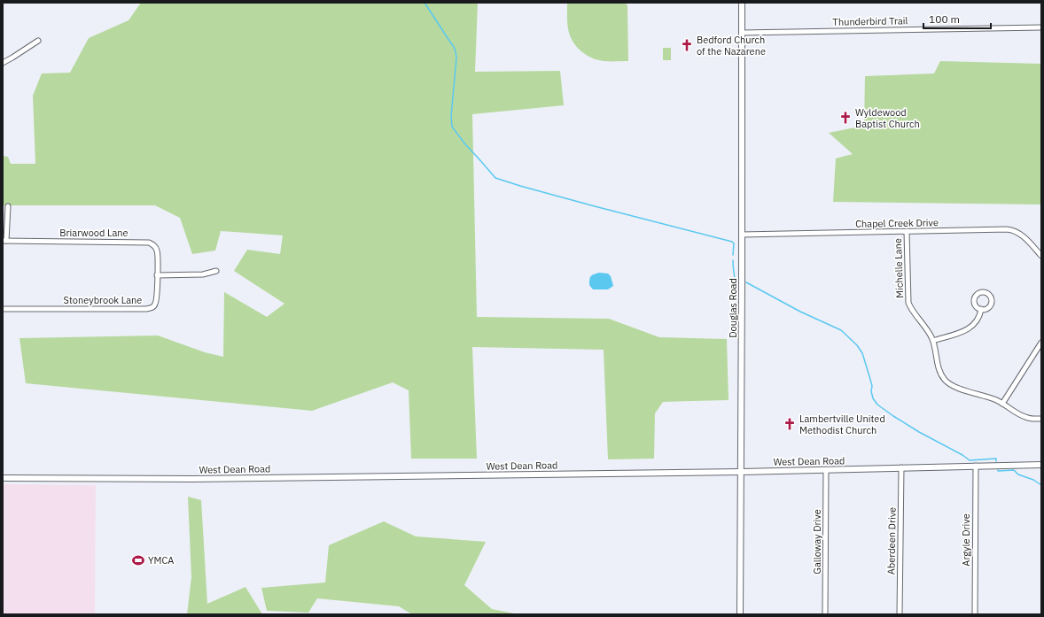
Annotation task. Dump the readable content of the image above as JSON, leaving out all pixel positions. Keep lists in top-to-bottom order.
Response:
{
  "streets": {
    "street": [
      "Thunderbird Trail",
      "Chapel Creek Drive",
      "Briarwood Lane",
      "Michelle Lane",
      "Stoneybrook Lane",
      "Douglas Road",
      "West Dean Road",
      "Argyle Drive",
      "Aberdeen Drive",
      "Galloway Drive"
    ]
  },
  "crossings": [
    ["Thunderbird Trail", "Douglas Road"],
    ["Chapel Creek Drive", "Michelle Lane"],
    ["Chapel Creek Drive", "Douglas Road"],
    ["Briarwood Lane", "Stoneybrook Lane"],
    ["Douglas Road", "West Dean Road"],
    ["West Dean Road", "Argyle Drive"],
    ["West Dean Road", "Aberdeen Drive"],
    ["West Dean Road", "Galloway Drive"]
  ],
  "places": {
    "church": ["Bedford Church of the Nazarene", "Wyldewood Baptist Church", "Lambertville United Methodist Church"],
    "sports": ["YMCA"]
  },
  "scale_bar": "100 m"
}
